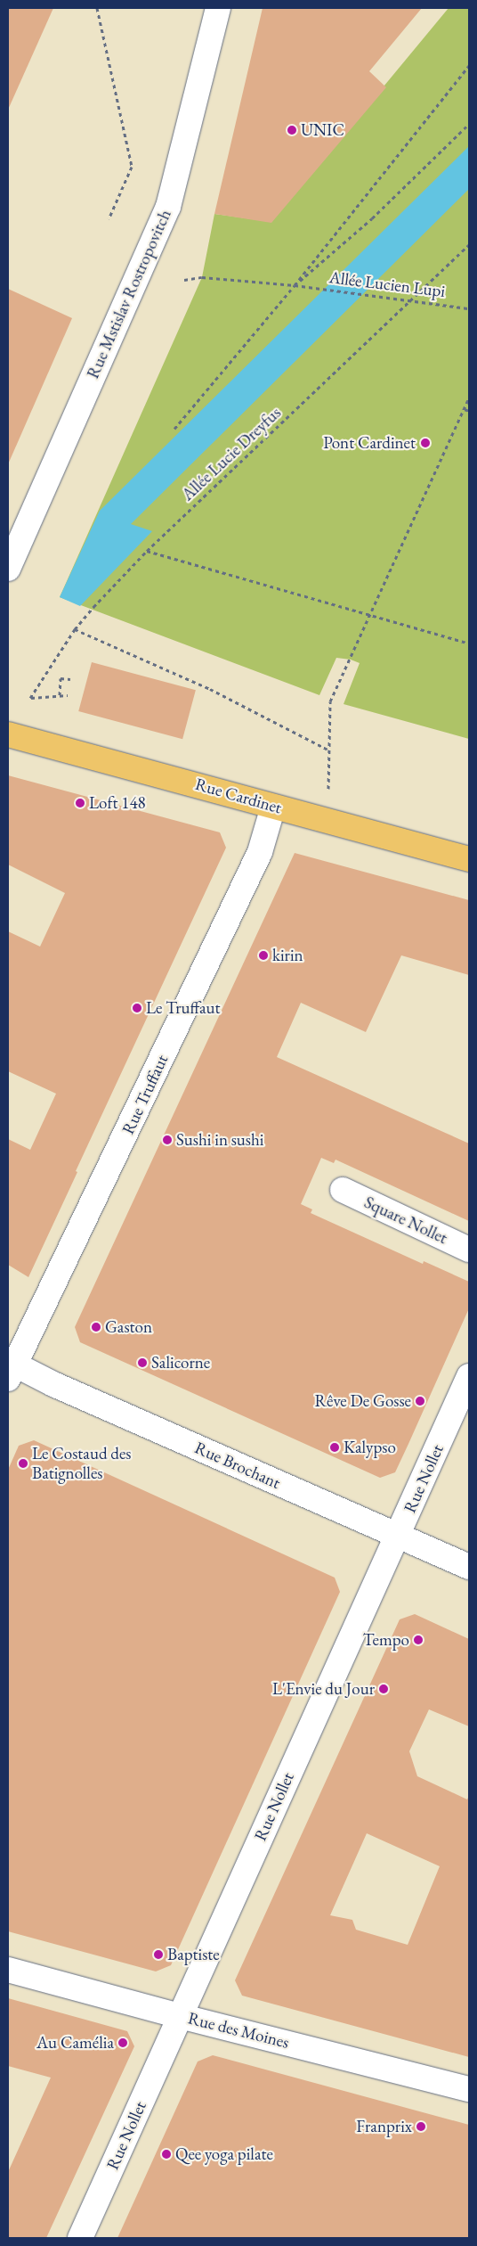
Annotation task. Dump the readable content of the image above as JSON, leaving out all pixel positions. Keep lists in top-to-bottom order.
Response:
{
  "streets": {
    "main road": ["Rue Cardinet"],
    "street": [
      "Rue Mstislav Rostropovitch",
      "Rue Truffaut",
      "Square Nollet",
      "Rue Brochant",
      "Rue Nollet",
      "Rue des Moines"
    ],
    "path": ["Allée Lucien Lupi", "Allée Lucie Dreyfus"]
  },
  "crossings": [
    ["Allée Lucien Lupi", "Allée Lucie Dreyfus"],
    ["Rue Cardinet", "Rue Truffaut"],
    ["Rue Truffaut", "Rue Brochant"],
    ["Rue Brochant", "Rue Nollet"],
    ["Rue Nollet", "Rue des Moines"]
  ],
  "places": [
    "UNIC",
    "Pont Cardinet",
    "Loft 148",
    "kirin",
    "Le Truffaut",
    "Sushi in sushi",
    "Gaston",
    "Salicorne",
    "Rêve De Gosse",
    "Kalypso",
    "Le Costaud des Batignolles",
    "Tempo",
    "L'Envie du Jour",
    "Baptiste",
    "Au Camélia",
    "Franprix",
    "Qee yoga pilate"
  ]
}
